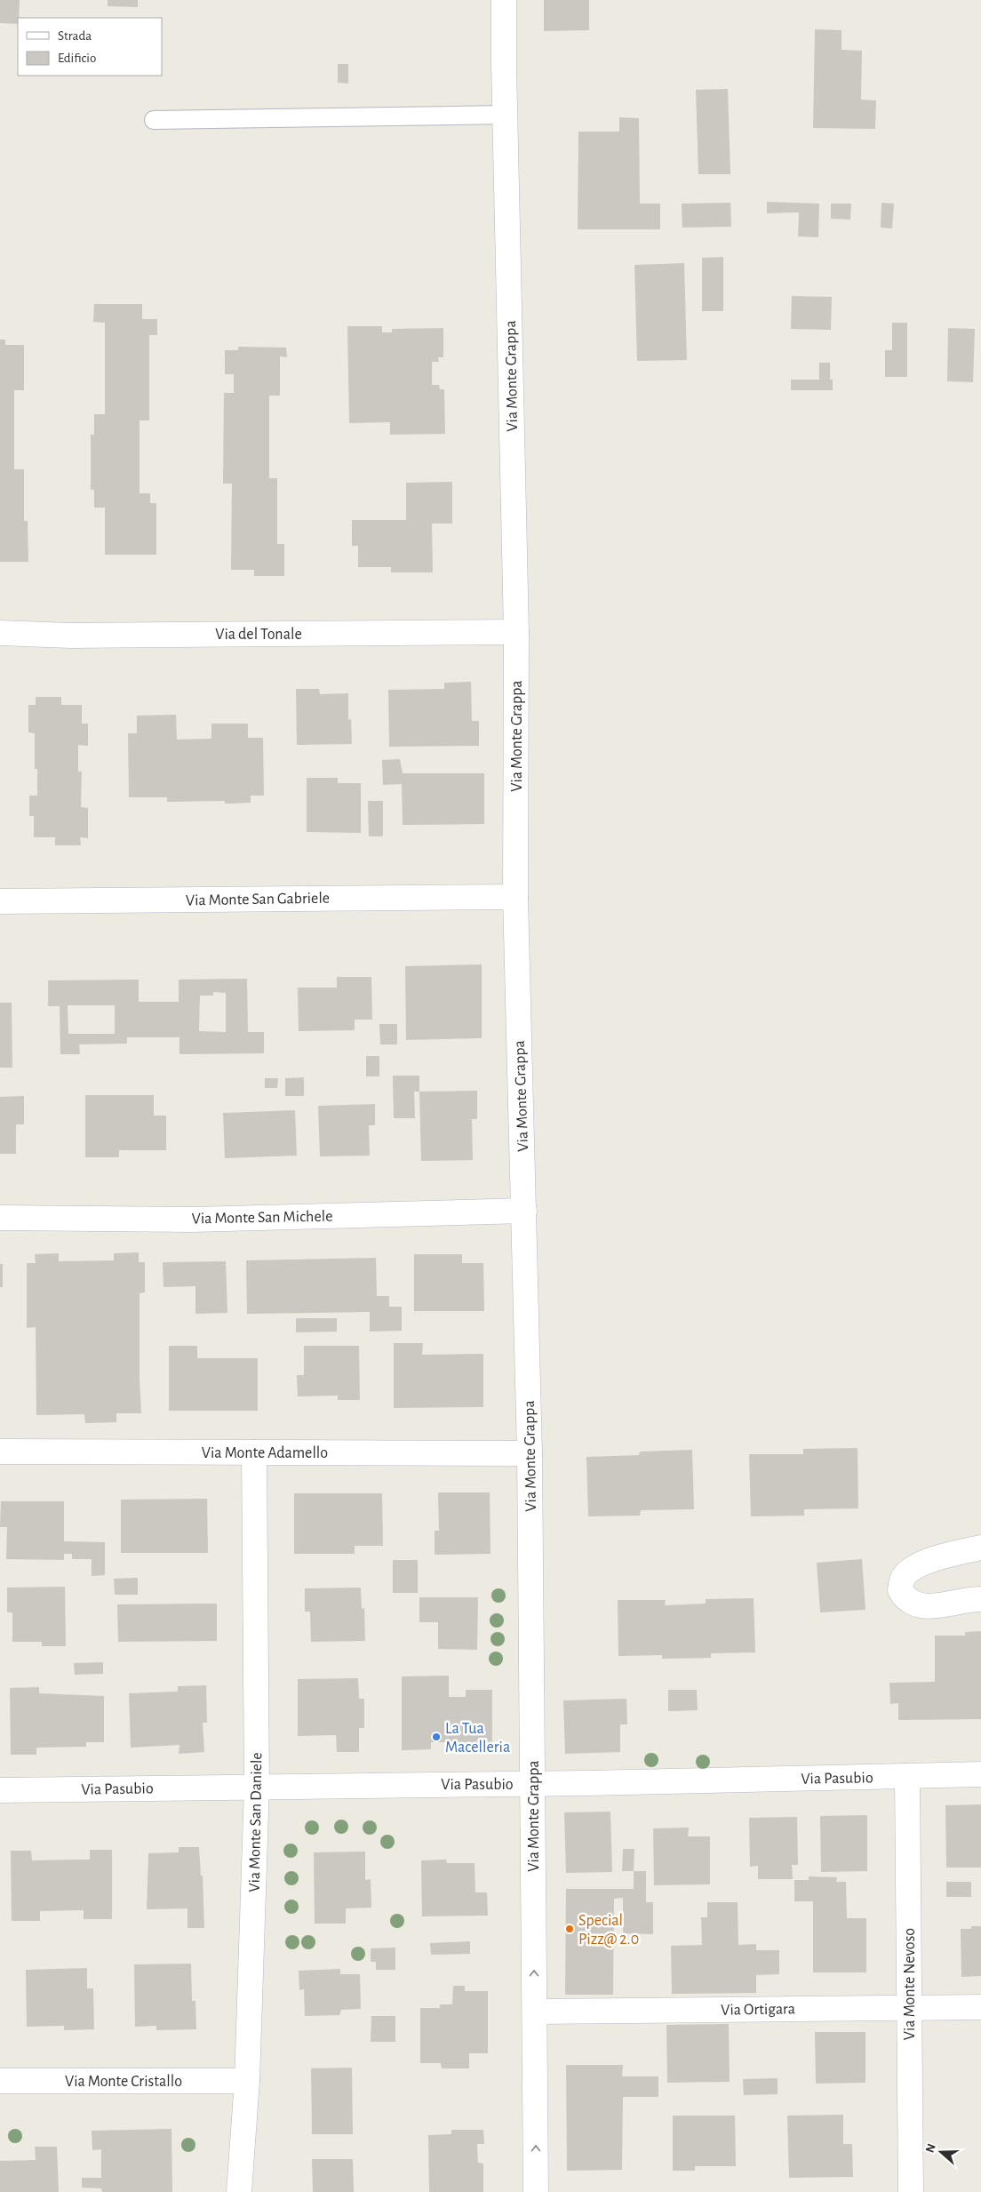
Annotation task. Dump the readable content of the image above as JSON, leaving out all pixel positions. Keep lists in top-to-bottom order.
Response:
{
  "streets": {
    "street": [
      "Via Monte Grappa",
      "Via del Tonale",
      "Via Monte San Gabriele",
      "Via Monte San Michele",
      "Via Monte Adamello",
      "Via Pasubio",
      "Via Monte San Daniele",
      "Via Monte Nevoso",
      "Via Ortigara",
      "Via Monte Cristallo"
    ]
  },
  "crossings": [
    ["Via Monte Grappa", "Via del Tonale"],
    ["Via Monte Grappa", "Via Monte San Gabriele"],
    ["Via Monte Grappa", "Via Monte San Michele"],
    ["Via Monte Grappa", "Via Monte Adamello"],
    ["Via Monte Grappa", "Via Pasubio"],
    ["Via Monte Grappa", "Via Ortigara"],
    ["Via Monte Adamello", "Via Monte San Daniele"],
    ["Via Pasubio", "Via Monte San Daniele"],
    ["Via Pasubio", "Via Monte Nevoso"],
    ["Via Monte San Daniele", "Via Monte Cristallo"],
    ["Via Monte Nevoso", "Via Ortigara"]
  ],
  "places": ["La Tua Macelleria", "Special Pizz@ 2.0"],
  "legend": ["Strada", "Edificio"],
  "north": "left"
}
